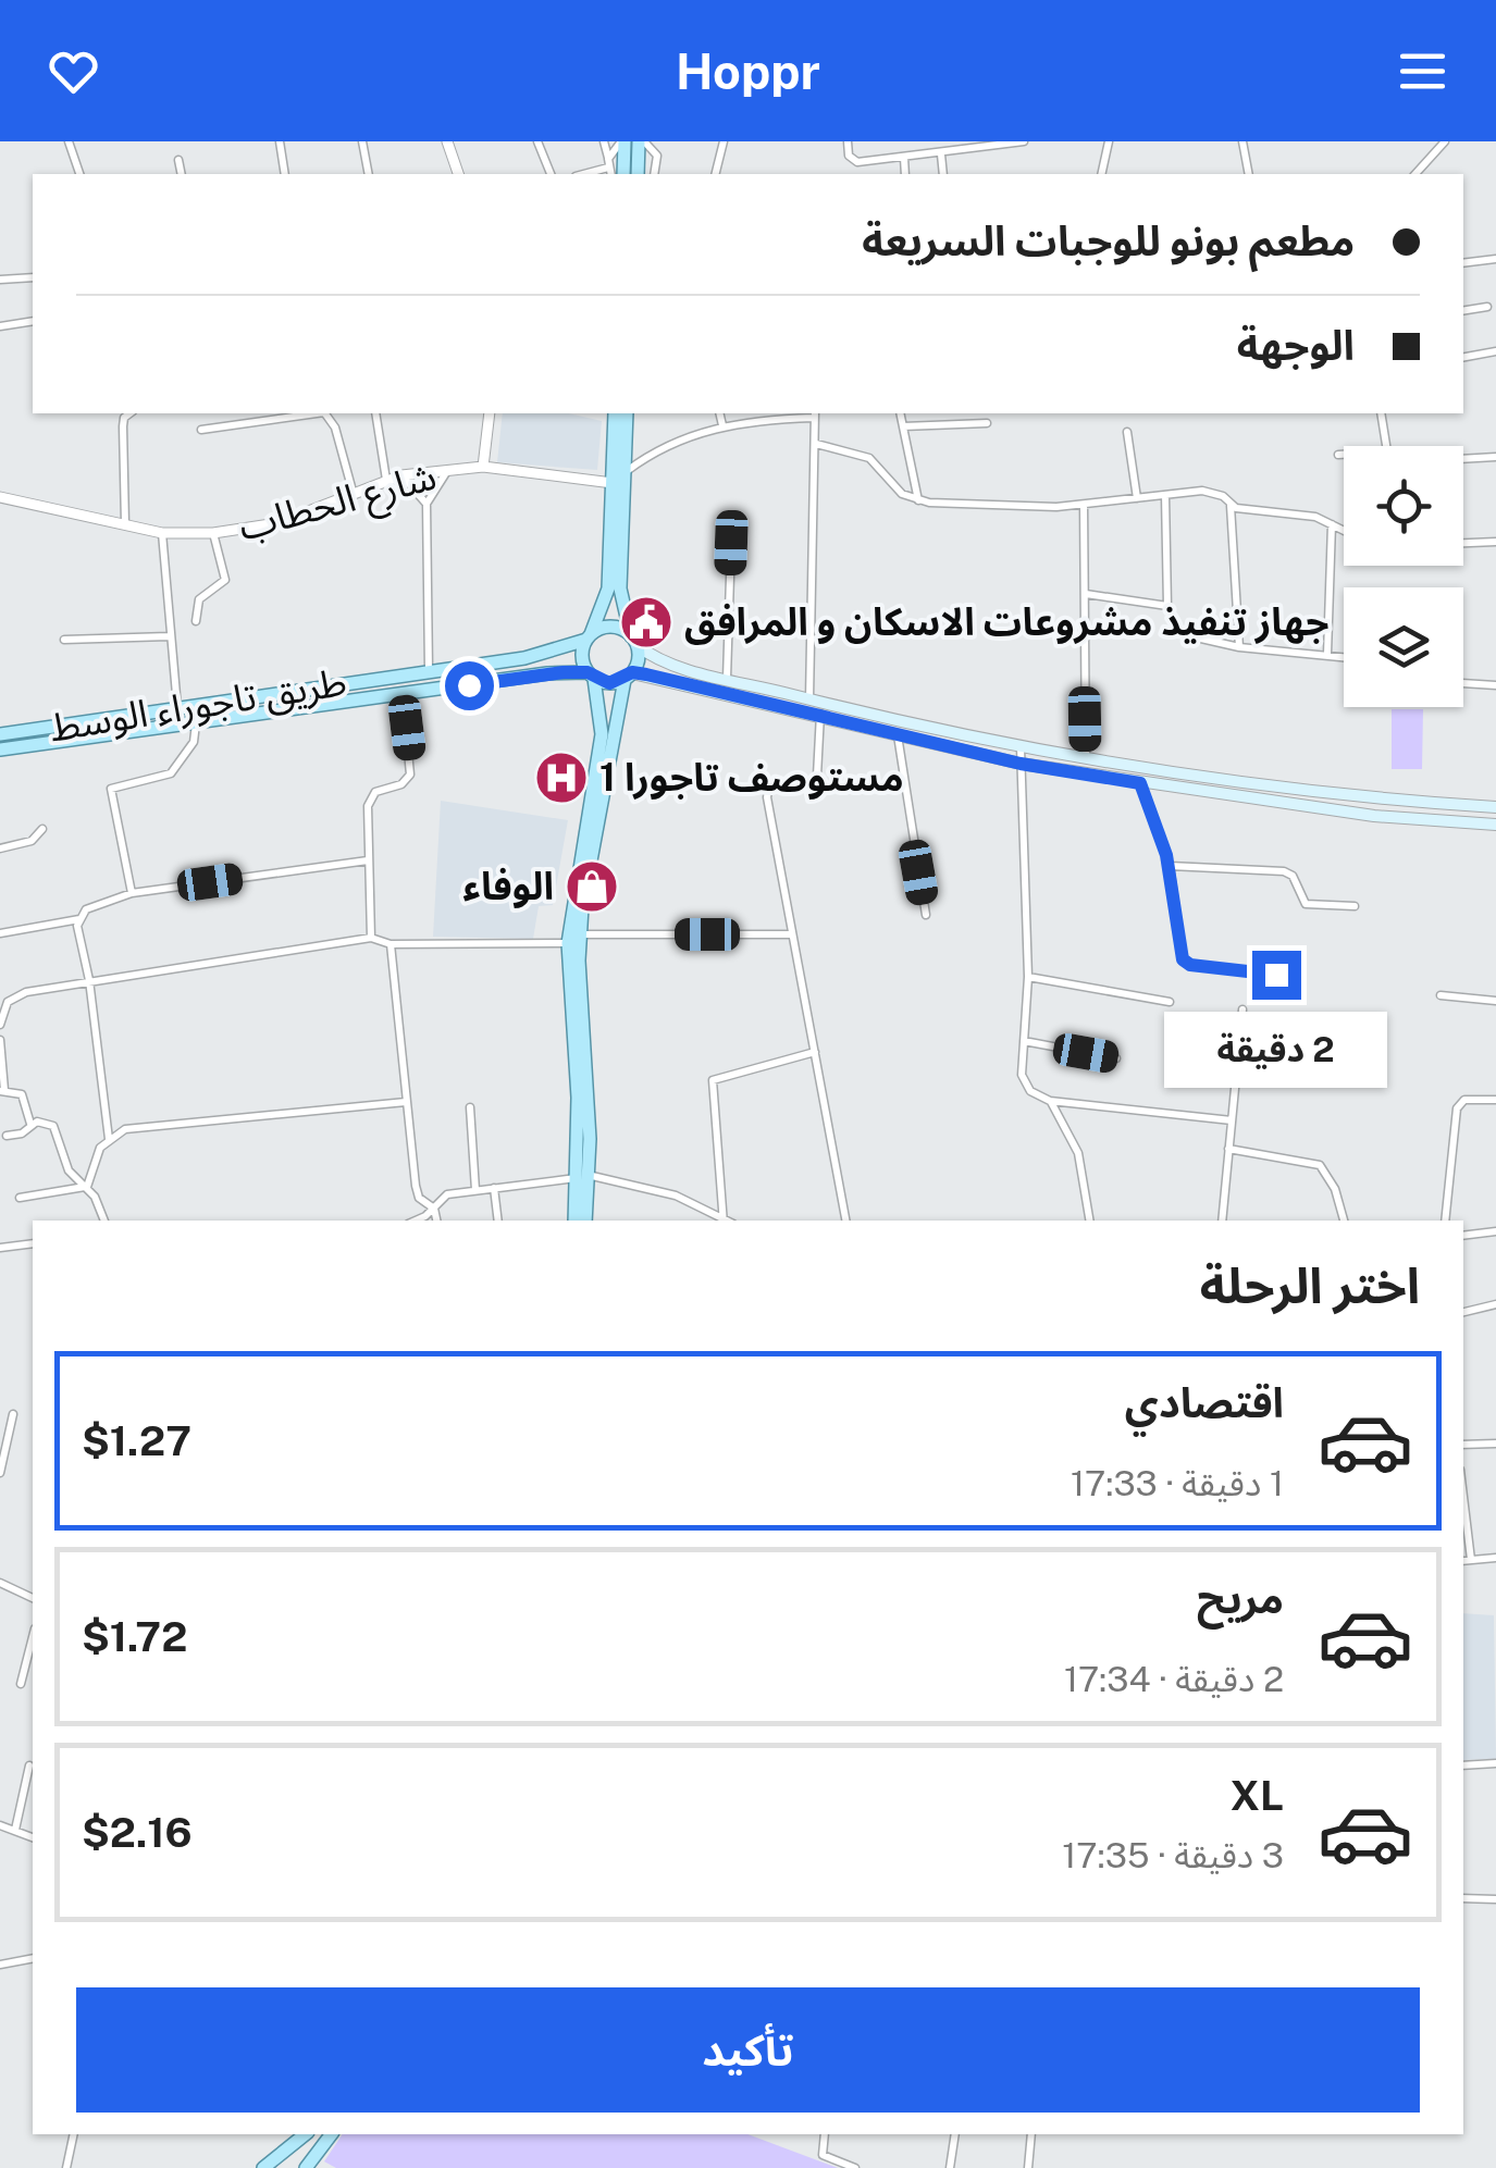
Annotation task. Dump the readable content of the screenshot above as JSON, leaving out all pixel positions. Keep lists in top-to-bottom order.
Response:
{
  "streets": {
    "main road": ["طريق تاجوراء الوسط"],
    "street": ["شارع الحطاب"]
  },
  "places": {
    "public building": ["جهاز تنفيذ مشروعات الاسكان و المرافق"],
    "hospital": ["مستوصف تاجورا 1"],
    "shop": ["الوفاء"]
  },
  "page": {
    "header": "Hoppr",
    "banner": ["مطعم بونو للوجبات السريعة", "الوجهة"],
    "bubble": "2 دقيقة",
    "heading": "اختر الرحلة",
    "list": [
      {
        "name": "اقتصادي",
        "note": "1 دقيقة · 17:33",
        "value": "$1.27"
      },
      {
        "name": "مريح",
        "note": "2 دقيقة · 17:34",
        "value": "$1.72"
      },
      {
        "name": "XL",
        "note": "3 دقيقة · 17:35",
        "value": "$2.16"
      }
    ],
    "buttons": "تأكيد"
  }
}
